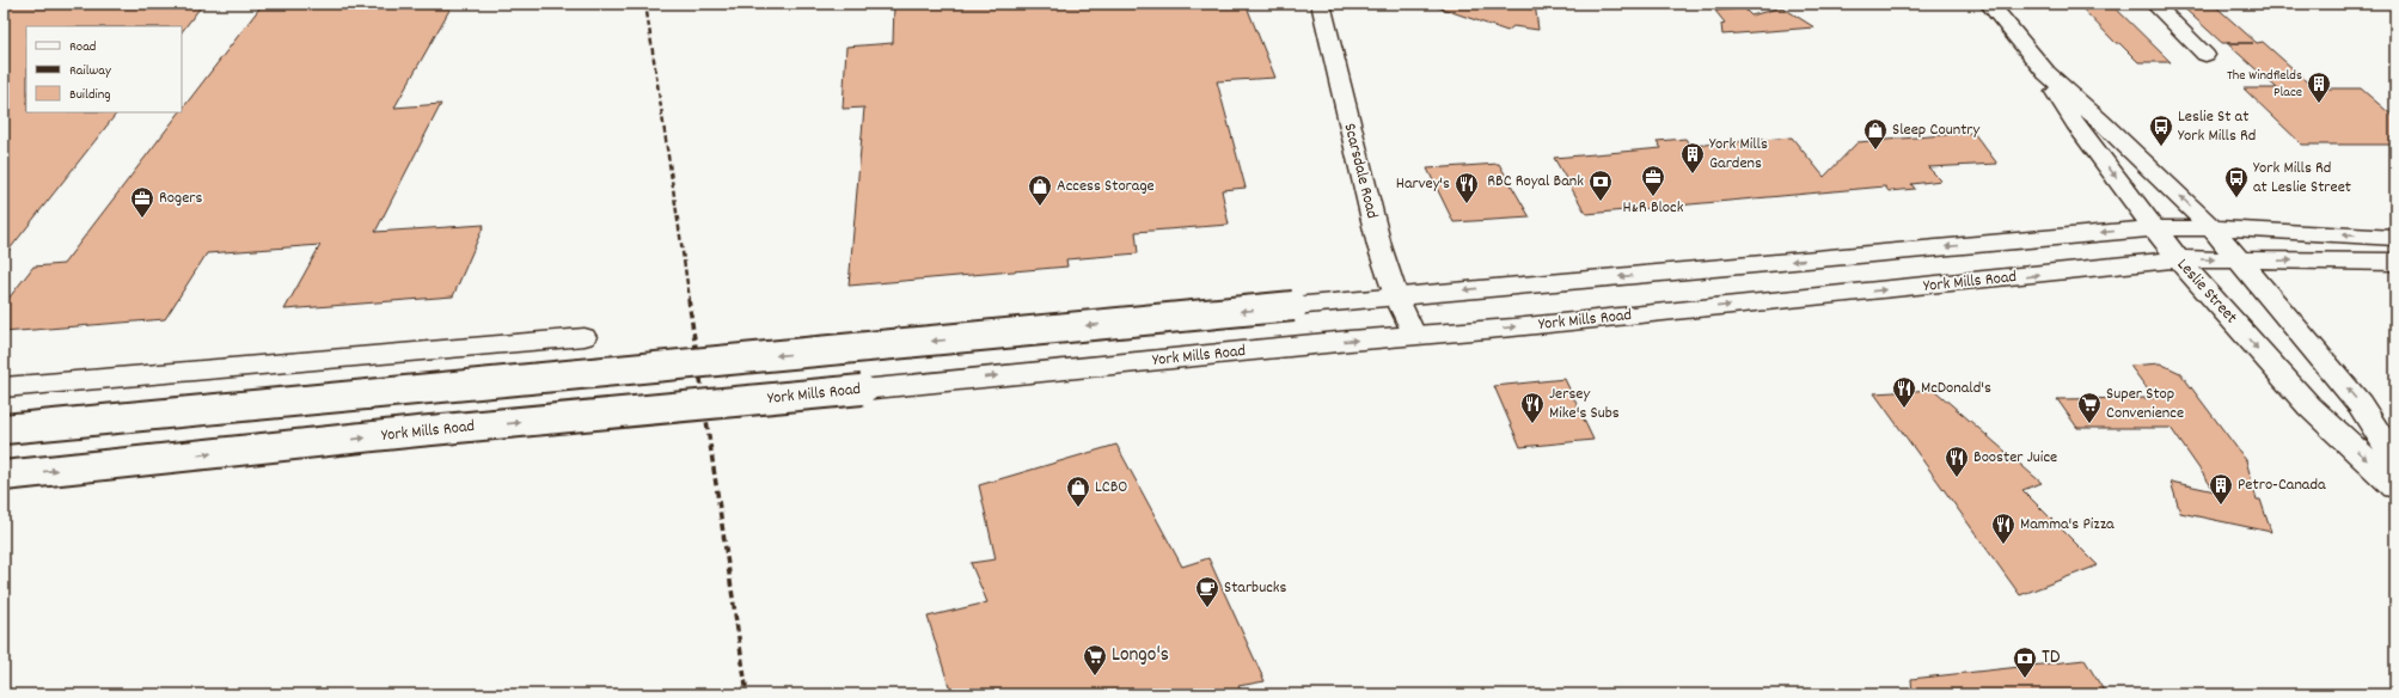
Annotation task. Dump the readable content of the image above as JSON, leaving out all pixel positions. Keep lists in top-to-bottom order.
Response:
{
  "streets": {
    "main road": ["York Mills Road", "Leslie Street"],
    "street": ["Scarsdale Road"]
  },
  "crossings": [
    ["Scarsdale Road", "York Mills Road"],
    ["York Mills Road", "Leslie Street"]
  ],
  "places": {
    "building": ["The Windfields Place", "York Mills Gardens", "Petro-Canada"],
    "bus stop": ["Leslie St at York Mills Rd", "York Mills Rd at Leslie Street"],
    "shop": ["Sleep Country", "Access Storage", "LCBO"],
    "office": ["H&R Block", "Rogers"],
    "bank": ["RBC Royal Bank", "TD"],
    "restaurant": [
      "Harvey's",
      "McDonald's",
      "Jersey Mike's Subs",
      "Booster Juice",
      "Mamma's Pizza"
    ],
    "supermarket": ["Super Stop Convenience", "Longo's"],
    "cafe": ["Starbucks"]
  },
  "legend": ["Road", "Railway", "Building"]
}
